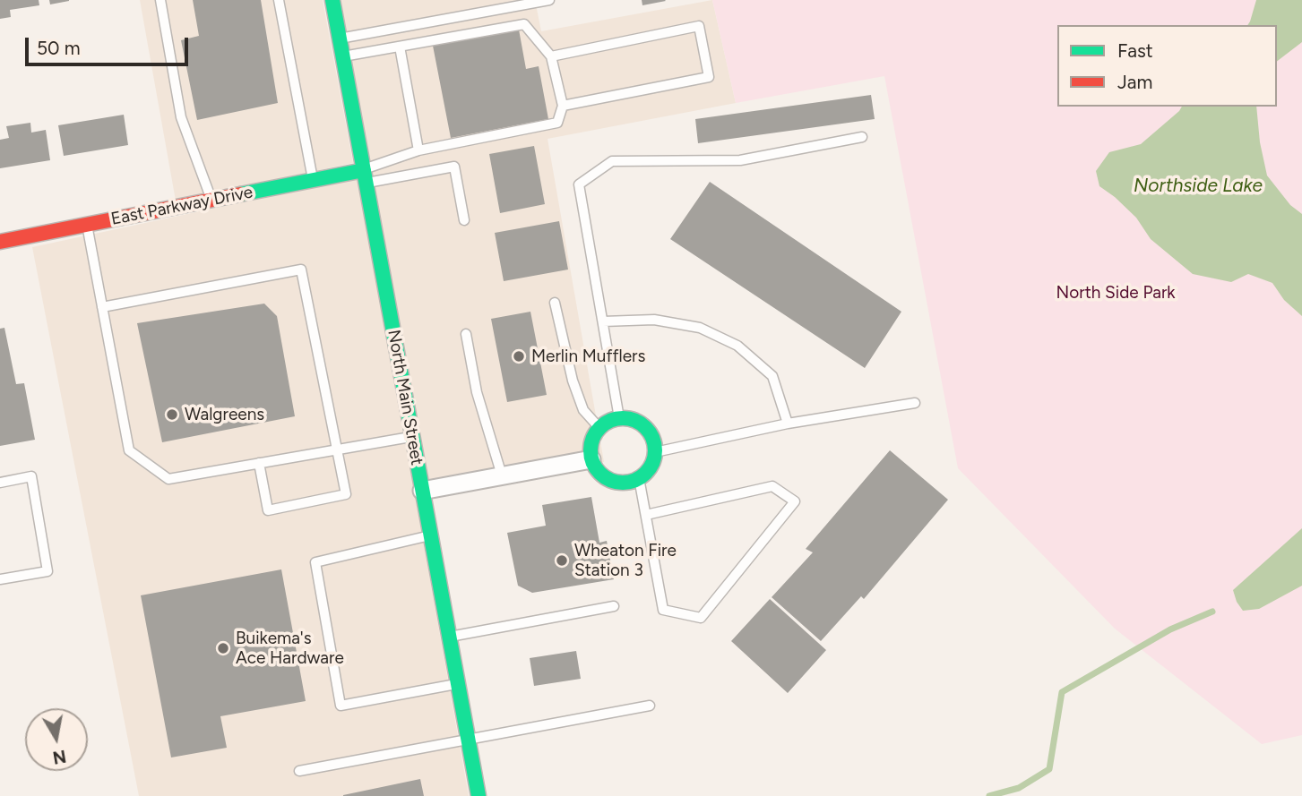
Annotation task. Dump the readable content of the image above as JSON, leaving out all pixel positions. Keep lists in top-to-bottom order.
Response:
{
  "streets": {
    "street": ["East Parkway Drive", "North Main Street"]
  },
  "crossings": [
    ["East Parkway Drive", "North Main Street"]
  ],
  "water": ["Northside Lake"],
  "parks": ["North Side Park"],
  "places": [
    "Merlin Mufflers",
    "Walgreens",
    "Wheaton Fire Station 3",
    "Buikema's Ace Hardware"
  ],
  "legend": ["Fast", "Jam"],
  "scale_bar": "50 m",
  "north": "bottom"
}
